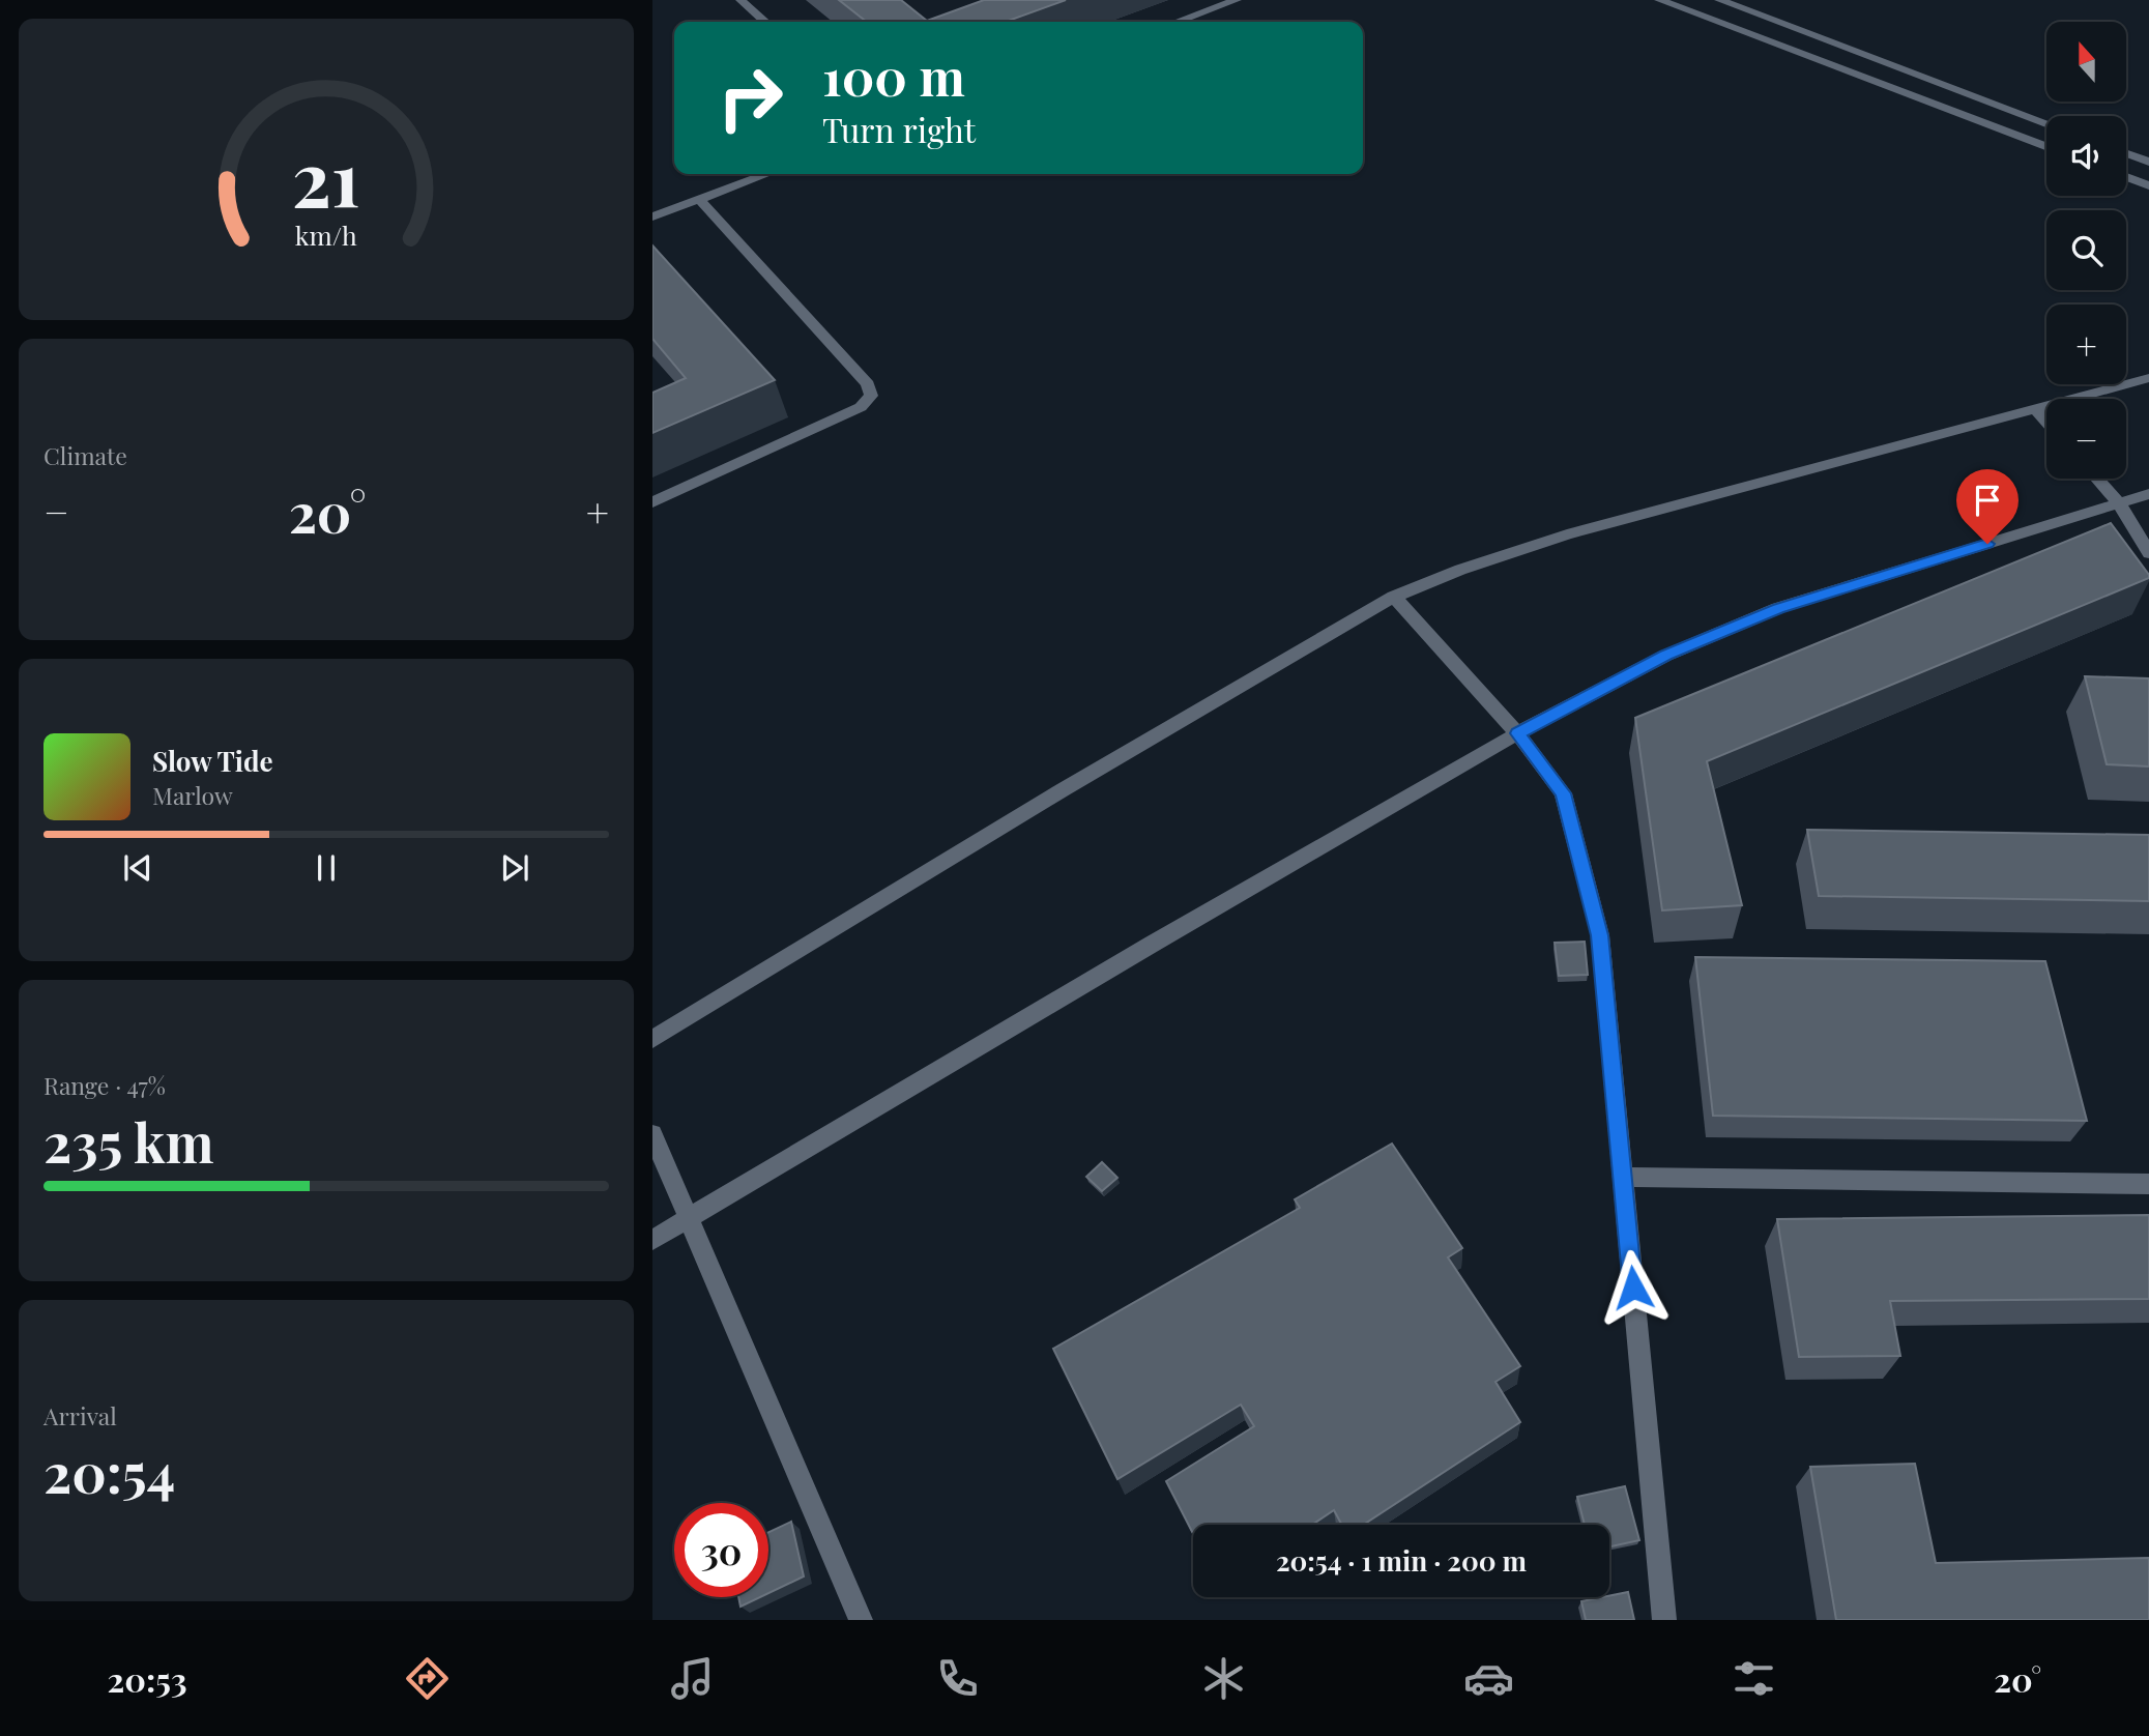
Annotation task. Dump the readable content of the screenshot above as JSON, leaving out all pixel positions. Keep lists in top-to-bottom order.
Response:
{
  "north": "top",
  "page": {
    "map_buttons": ["+", "−"],
    "turn": ["100 m", "Turn right"],
    "tile": [
      "Climate",
      ["Range · 47%", "235 km"],
      ["Arrival", "20:54"]
    ],
    "heat": ["−", "20°", "+"],
    "song": ["Slow Tide", "Marlow"],
    "limit": "30",
    "trip": "20:54 · 1 min · 200 m",
    "tabs": ["20:53", "20°"],
    "gauge": ["21", "km/h"]
  }
}
